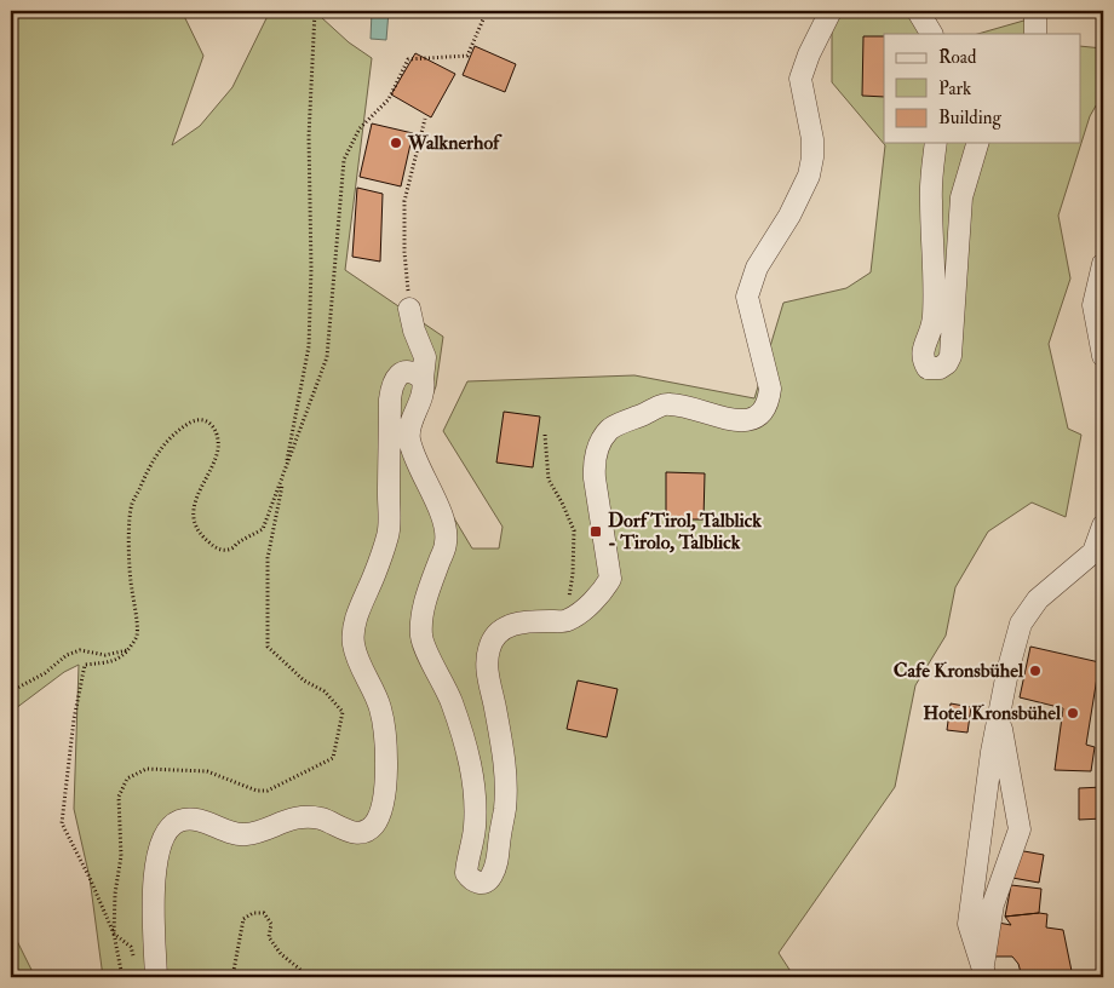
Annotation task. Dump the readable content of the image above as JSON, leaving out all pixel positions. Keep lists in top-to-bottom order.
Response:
{
  "places": {
    "other": ["Walknerhof", "Cafe Kronsbühel", "Hotel Kronsbühel"],
    "transit": ["Dorf Tirol, Talblick - Tirolo, Talblick"]
  },
  "legend": ["Road", "Park", "Building"]
}
